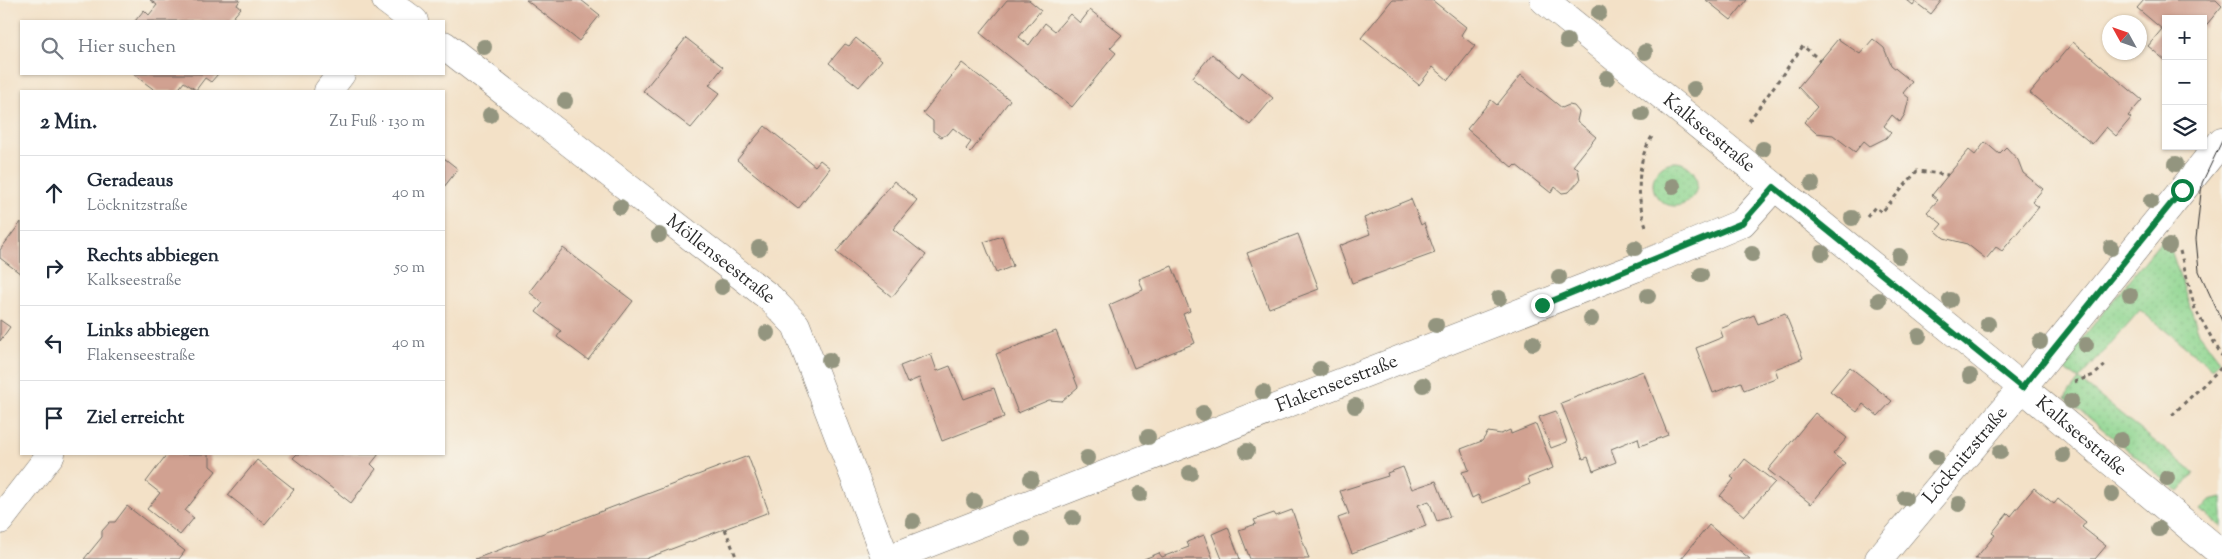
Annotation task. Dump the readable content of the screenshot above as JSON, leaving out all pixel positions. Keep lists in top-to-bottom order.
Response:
{
  "streets": {
    "street": [
      "Kalkseestraße",
      "Möllenseestraße",
      "Flakenseestraße",
      "Löcknitzstraße"
    ]
  },
  "crossings": [
    ["Kalkseestraße", "Flakenseestraße"],
    ["Kalkseestraße", "Löcknitzstraße"],
    ["Möllenseestraße", "Flakenseestraße"]
  ],
  "north": "top left",
  "page": {
    "map_buttons": ["+", "−"],
    "search": "Hier suchen",
    "heading": ["2 Min.", "Zu Fuß · 130 m"],
    "list": [
      ["Geradeaus", "Löcknitzstraße", "40 m"],
      ["Rechts abbiegen", "Kalkseestraße", "50 m"],
      ["Links abbiegen", "Flakenseestraße", "40 m"],
      "Ziel erreicht"
    ]
  }
}
